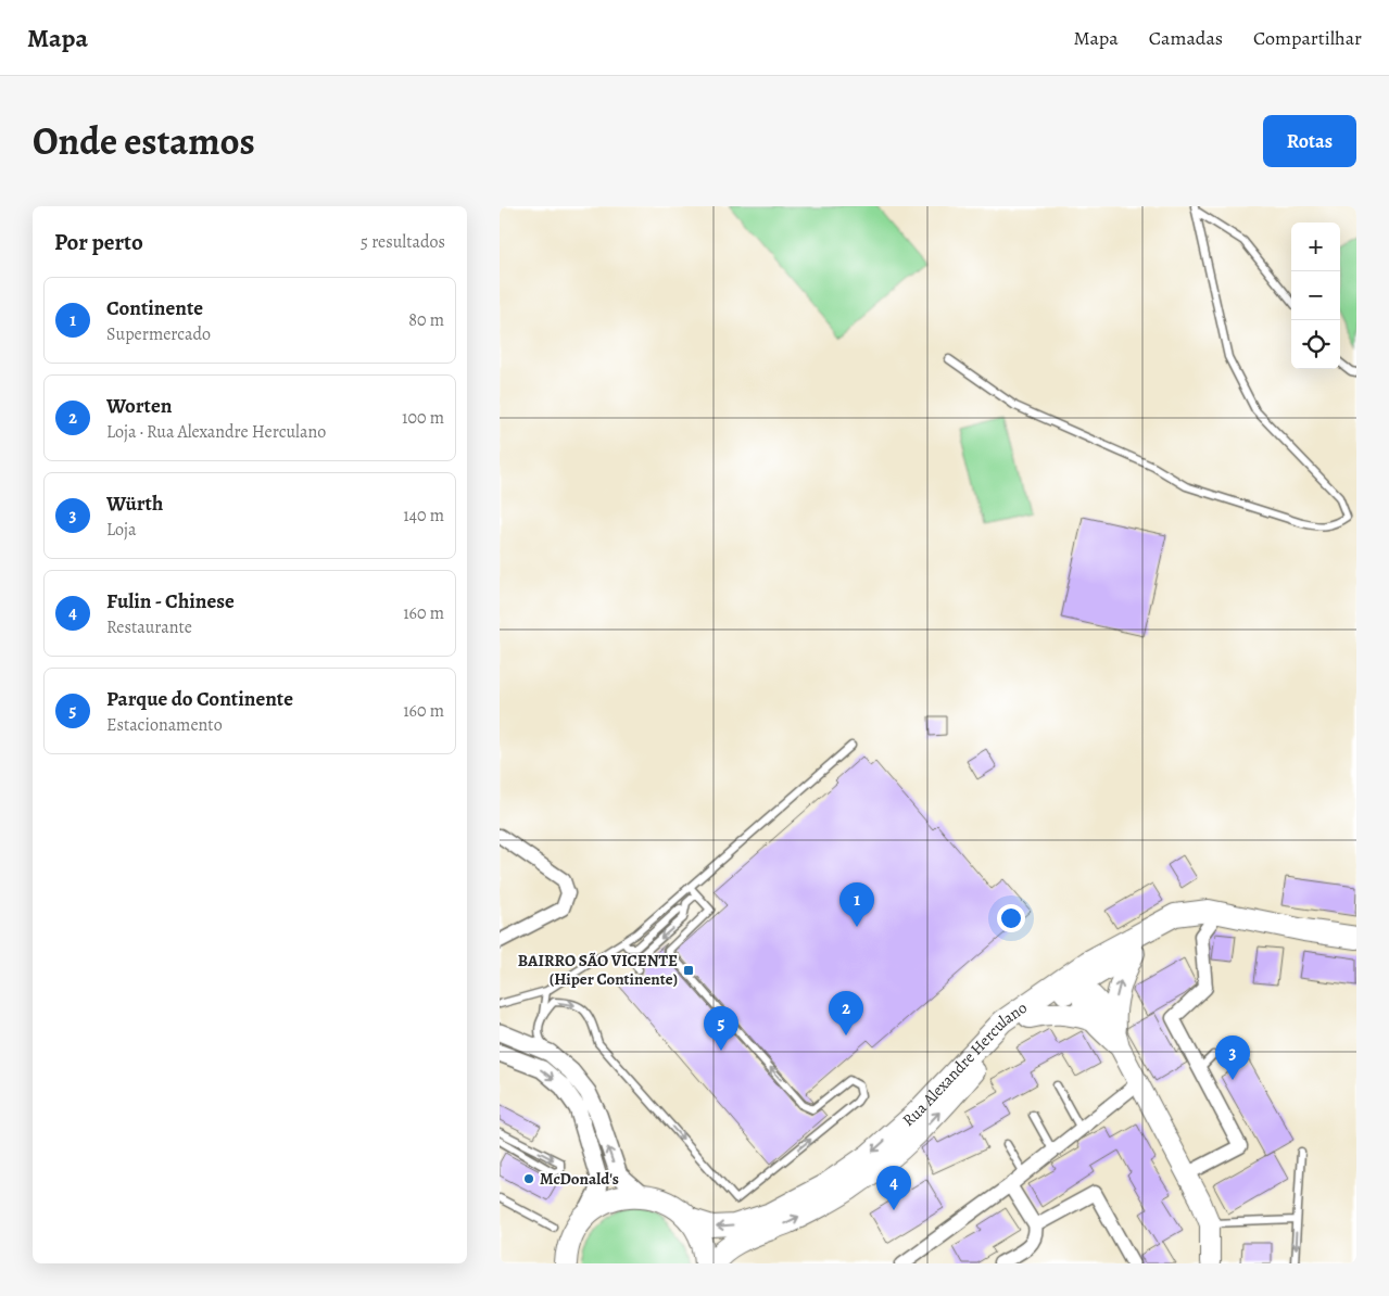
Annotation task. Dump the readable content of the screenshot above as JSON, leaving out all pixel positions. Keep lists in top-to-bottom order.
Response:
{
  "streets": {
    "main road": ["Rua Alexandre Herculano"]
  },
  "places": {
    "transit": ["BAIRRO SÃO VICENTE (Hiper Continente)"],
    "other": ["McDonald's"]
  },
  "page": {
    "header": "Mapa",
    "nav": ["Mapa", "Camadas", "Compartilhar"],
    "title": "Onde estamos",
    "buttons": "Rotas",
    "heading": ["Por perto", "5 resultados"],
    "map_buttons": ["+", "−"],
    "list": [
      {
        "mark": "1",
        "name": "Continente",
        "note": "Supermercado",
        "value": "80 m"
      },
      {
        "mark": "2",
        "name": "Worten",
        "note": "Loja · Rua Alexandre Herculano",
        "value": "100 m"
      },
      {
        "mark": "3",
        "name": "Würth",
        "note": "Loja",
        "value": "140 m"
      },
      {
        "mark": "4",
        "name": "Fulin - Chinese",
        "note": "Restaurante",
        "value": "160 m"
      },
      {
        "mark": "5",
        "name": "Parque do Continente",
        "note": "Estacionamento",
        "value": "160 m"
      }
    ],
    "pins": [
      "1",
      "2",
      "5",
      "3",
      "4"
    ]
  }
}
